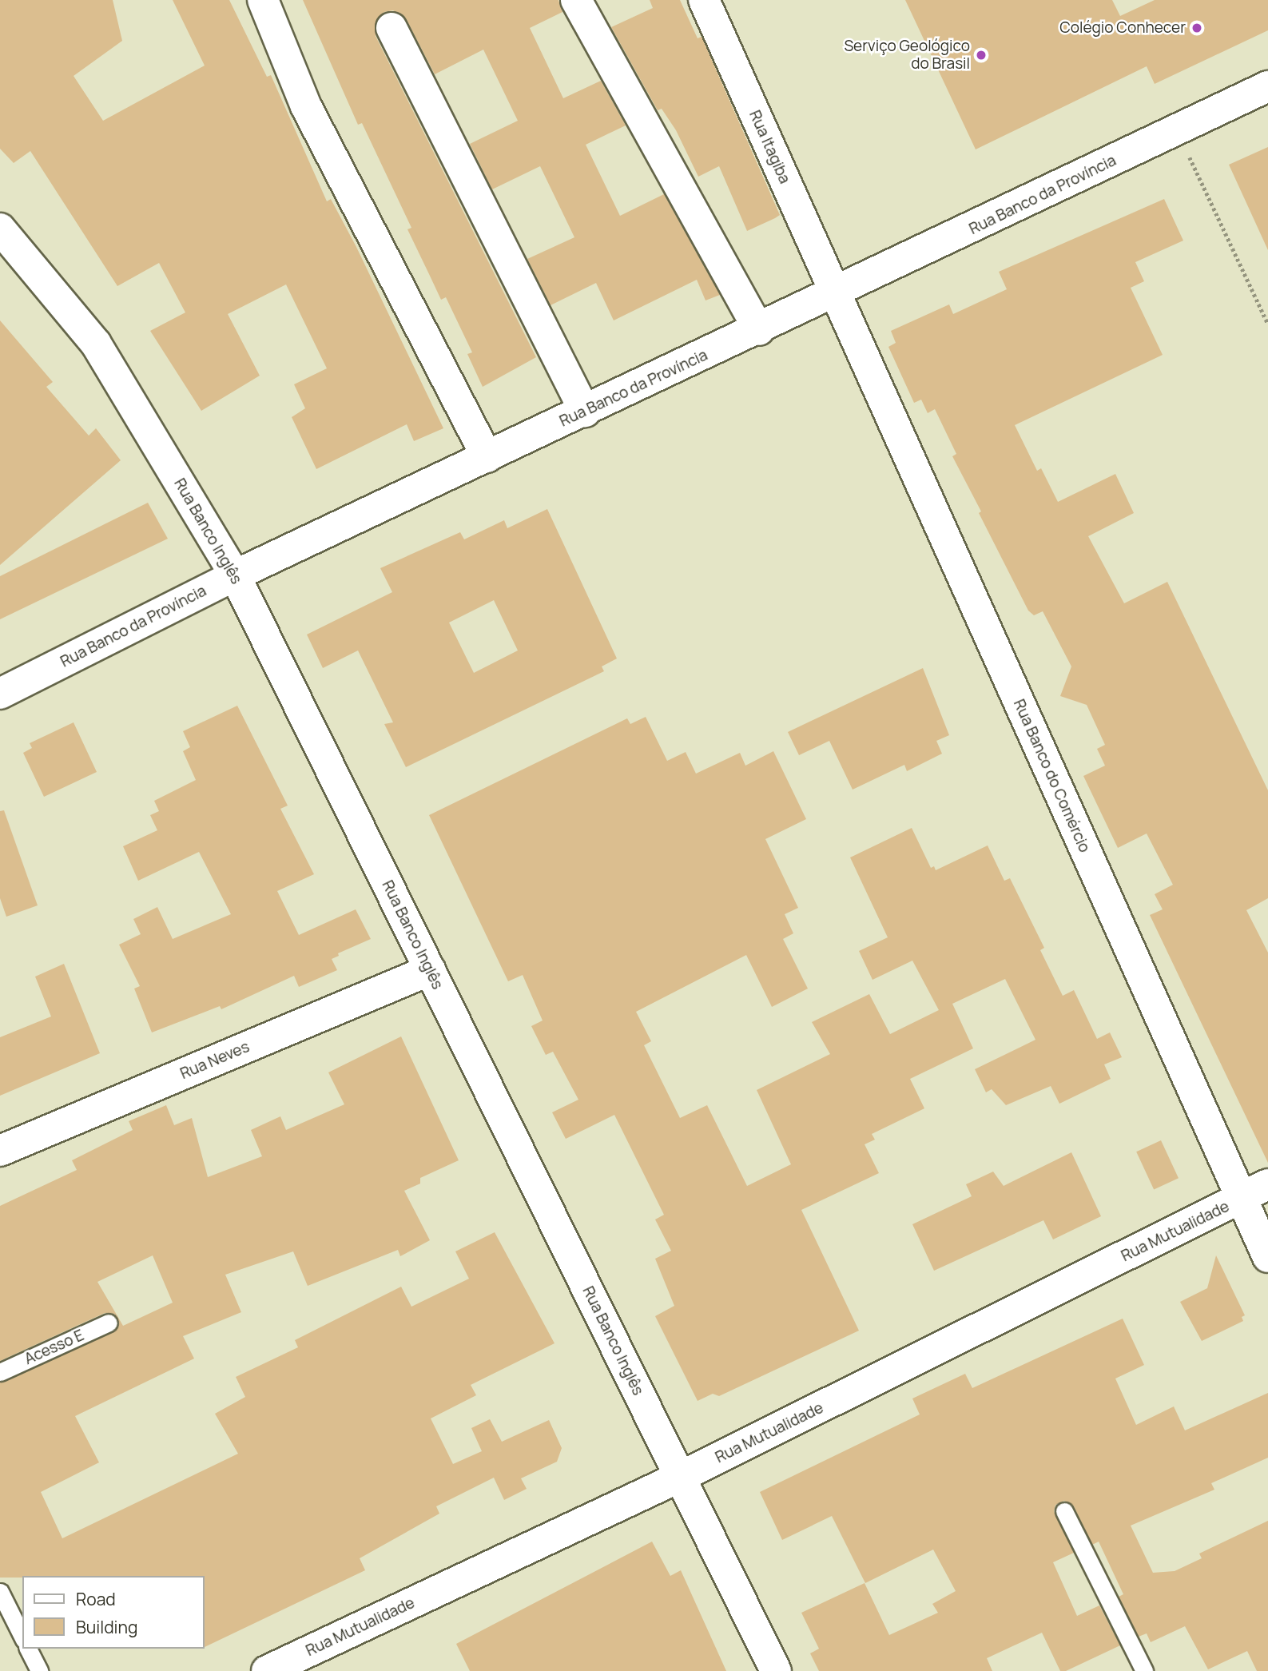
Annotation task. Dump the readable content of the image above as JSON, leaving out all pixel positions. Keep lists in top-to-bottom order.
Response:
{
  "streets": {
    "street": [
      "Rua Itagiba",
      "Rua Banco da Província",
      "Rua Banco Inglês",
      "Rua Banco do Comércio",
      "Rua Neves",
      "Rua Mutualidade"
    ],
    "lane": ["Acesso E"]
  },
  "crossings": [
    ["Rua Itagiba", "Rua Banco da Província"],
    ["Rua Itagiba", "Rua Banco do Comércio"],
    ["Rua Banco da Província", "Rua Banco Inglês"],
    ["Rua Banco da Província", "Rua Banco do Comércio"],
    ["Rua Banco Inglês", "Rua Neves"],
    ["Rua Banco Inglês", "Rua Mutualidade"],
    ["Rua Banco do Comércio", "Rua Mutualidade"]
  ],
  "places": ["Colégio Conhecer", "Serviço Geológico do Brasil"],
  "legend": ["Road", "Building"]
}
